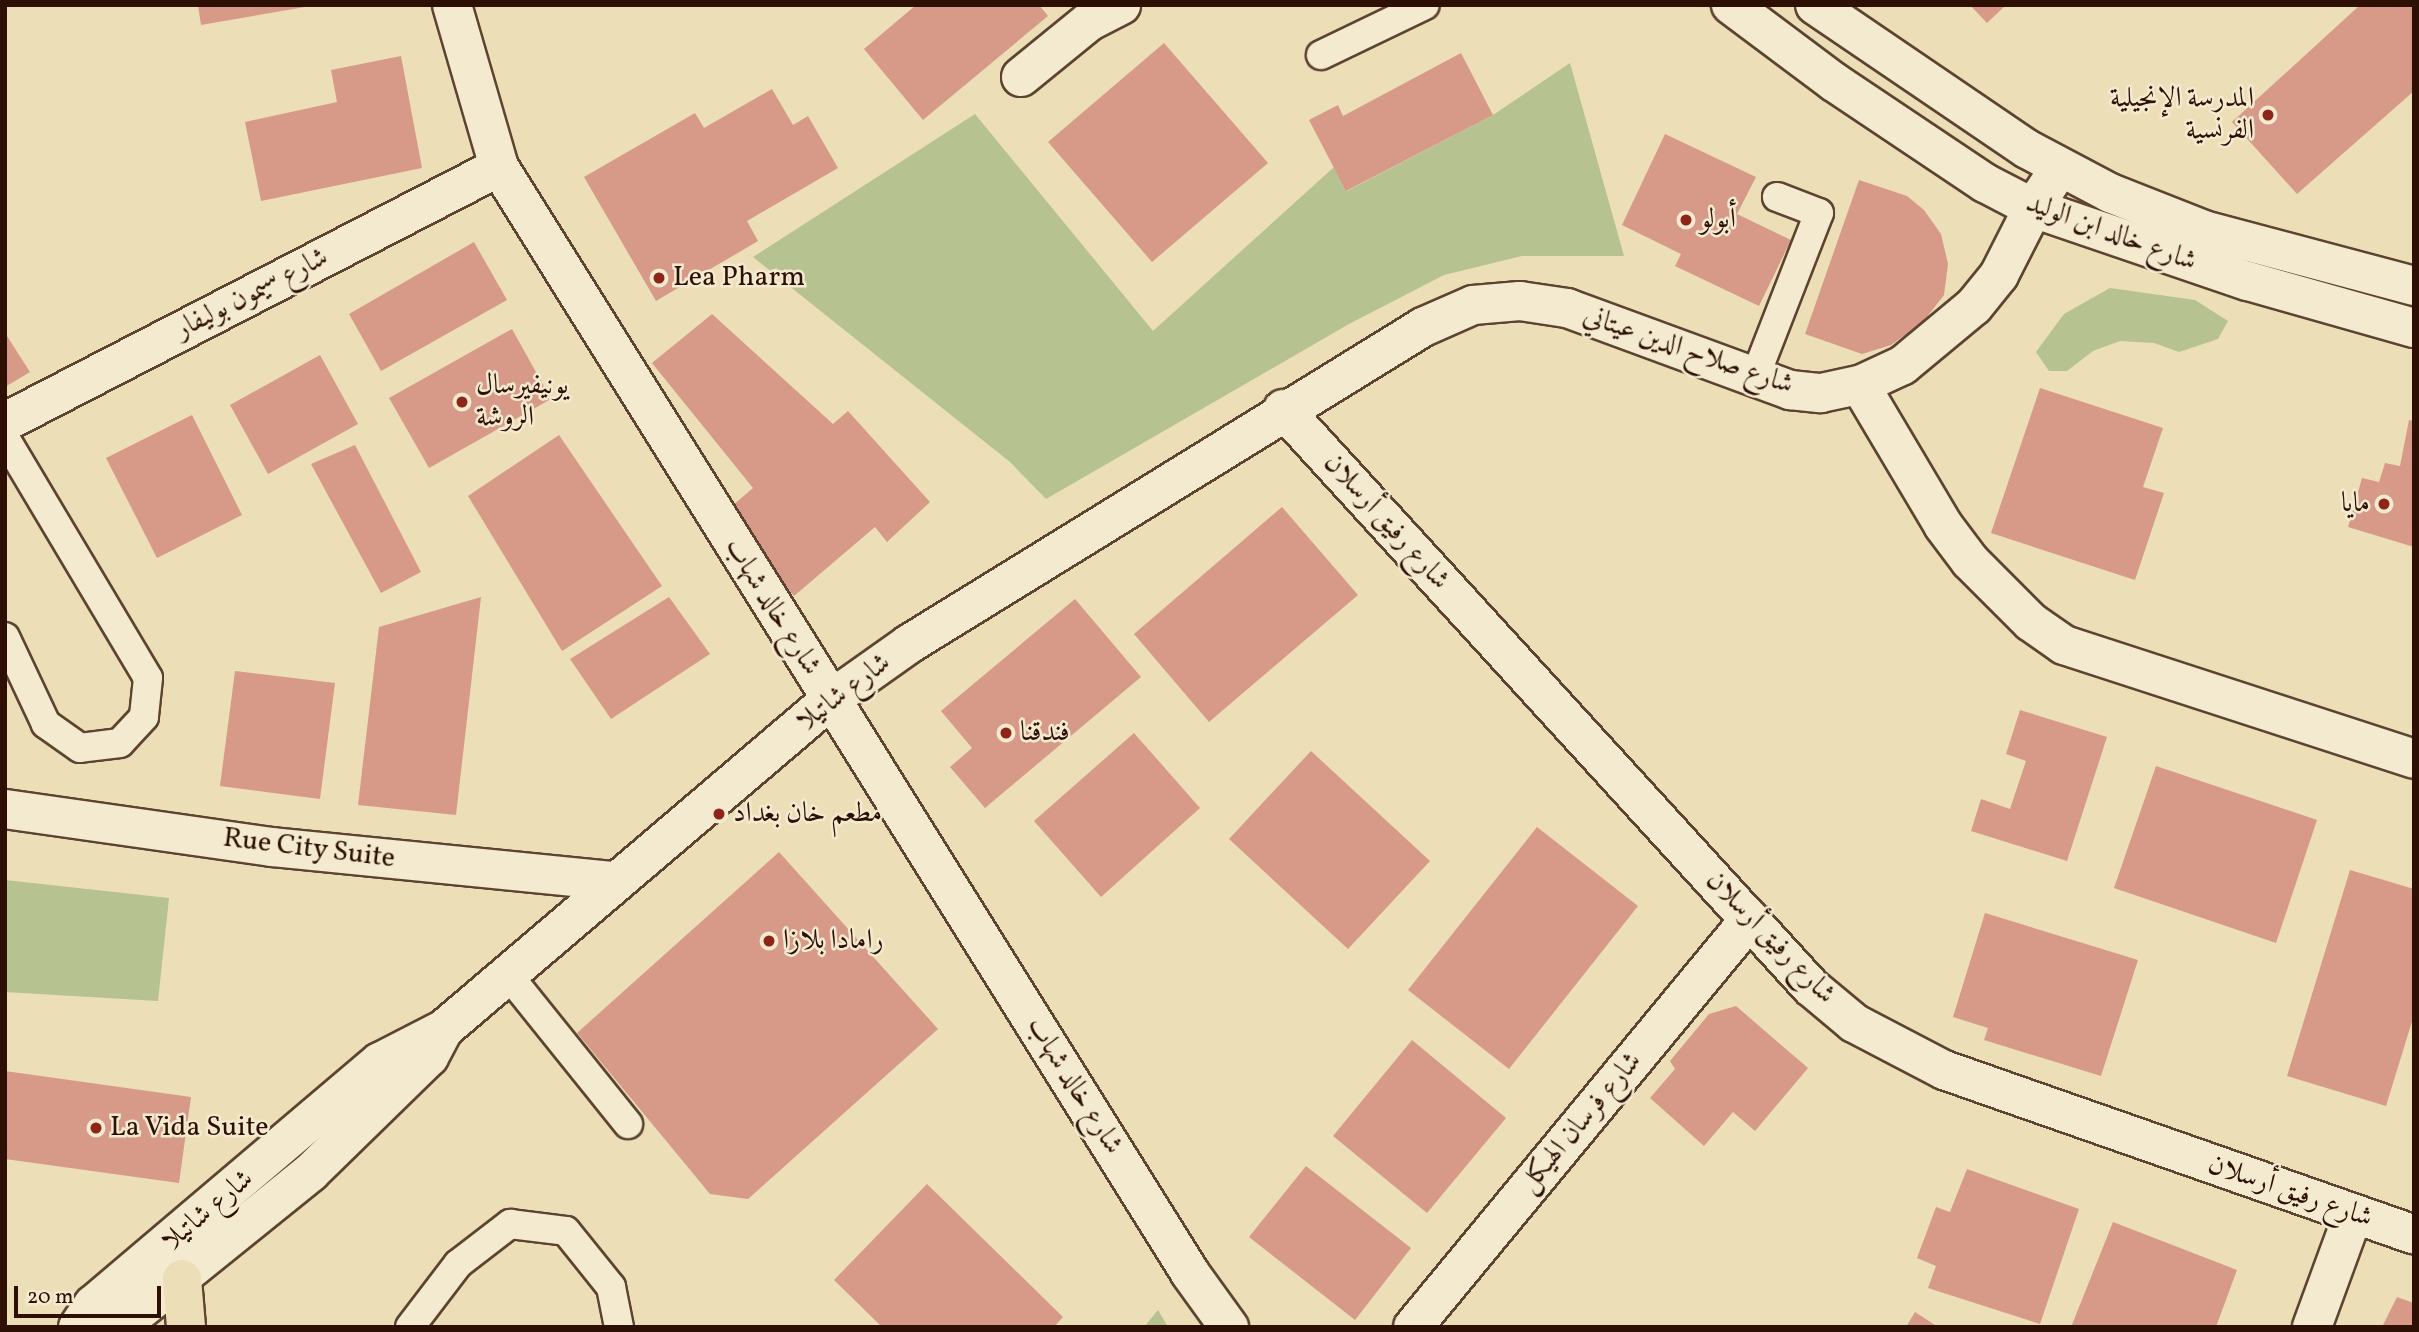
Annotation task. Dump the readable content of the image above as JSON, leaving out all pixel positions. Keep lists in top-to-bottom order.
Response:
{
  "streets": {
    "street": [
      "شارع خالد ابن الوليد",
      "شارع سيمون بوليفار",
      "شارع صلاح الدين عيتاني",
      "شارع رفيق أرسلان",
      "شارع خالد شهاب",
      "شارع شاتيلا",
      "Rue City Suite",
      "شارع فرسان الهيكل"
    ]
  },
  "crossings": [
    ["شارع خالد ابن الوليد", "شارع صلاح الدين عيتاني"],
    ["شارع سيمون بوليفار", "شارع خالد شهاب"],
    ["شارع صلاح الدين عيتاني", "شارع رفيق أرسلان"],
    ["شارع صلاح الدين عيتاني", "شارع شاتيلا"],
    ["شارع رفيق أرسلان", "شارع شاتيلا"],
    ["شارع رفيق أرسلان", "شارع فرسان الهيكل"],
    ["شارع خالد شهاب", "شارع شاتيلا"],
    ["شارع شاتيلا", "Rue City Suite"]
  ],
  "places": [
    "المدرسة الإنجيلية الفرنسية",
    "أبولو",
    "Lea Pharm",
    "يونيفيرسال الروشة",
    "مايا",
    "فندقنا",
    "مطعم خان بغداد",
    "رامادا بلازا",
    "La Vida Suite"
  ],
  "scale_bar": "20 m"
}
